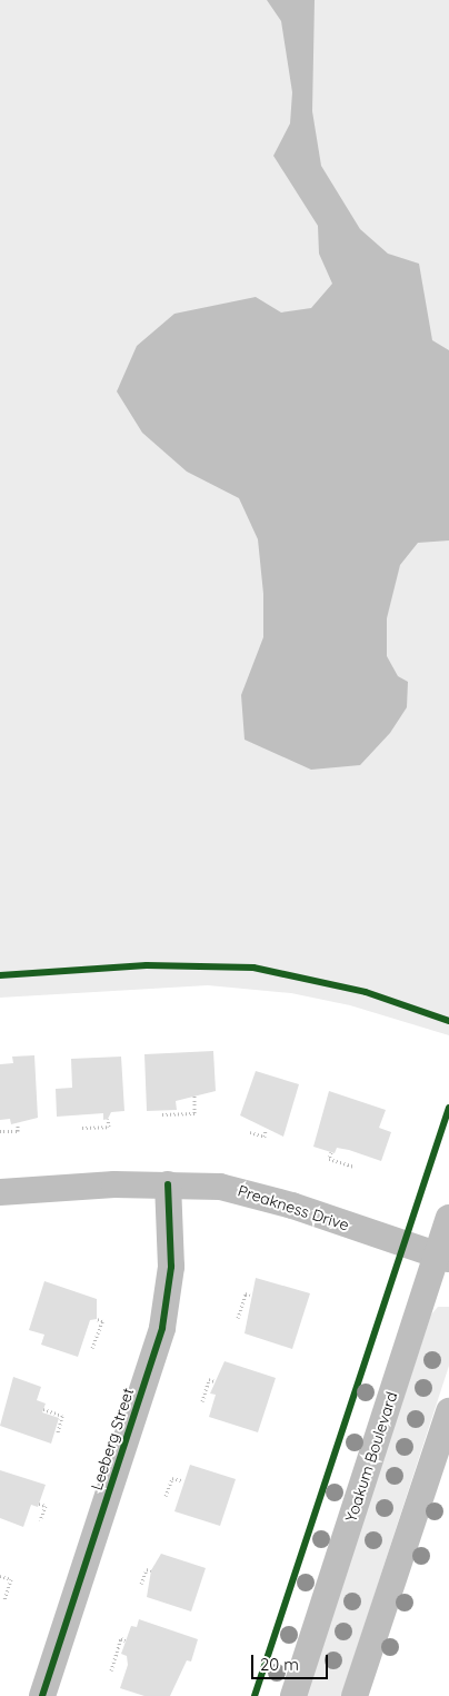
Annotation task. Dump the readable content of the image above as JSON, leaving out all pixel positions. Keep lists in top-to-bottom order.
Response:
{
  "streets": {
    "street": ["Preakness Drive", "Leeberg Street", "Yoakum Boulevard"]
  },
  "crossings": [
    ["Preakness Drive", "Leeberg Street"],
    ["Preakness Drive", "Yoakum Boulevard"]
  ],
  "scale_bar": "20 m"
}
